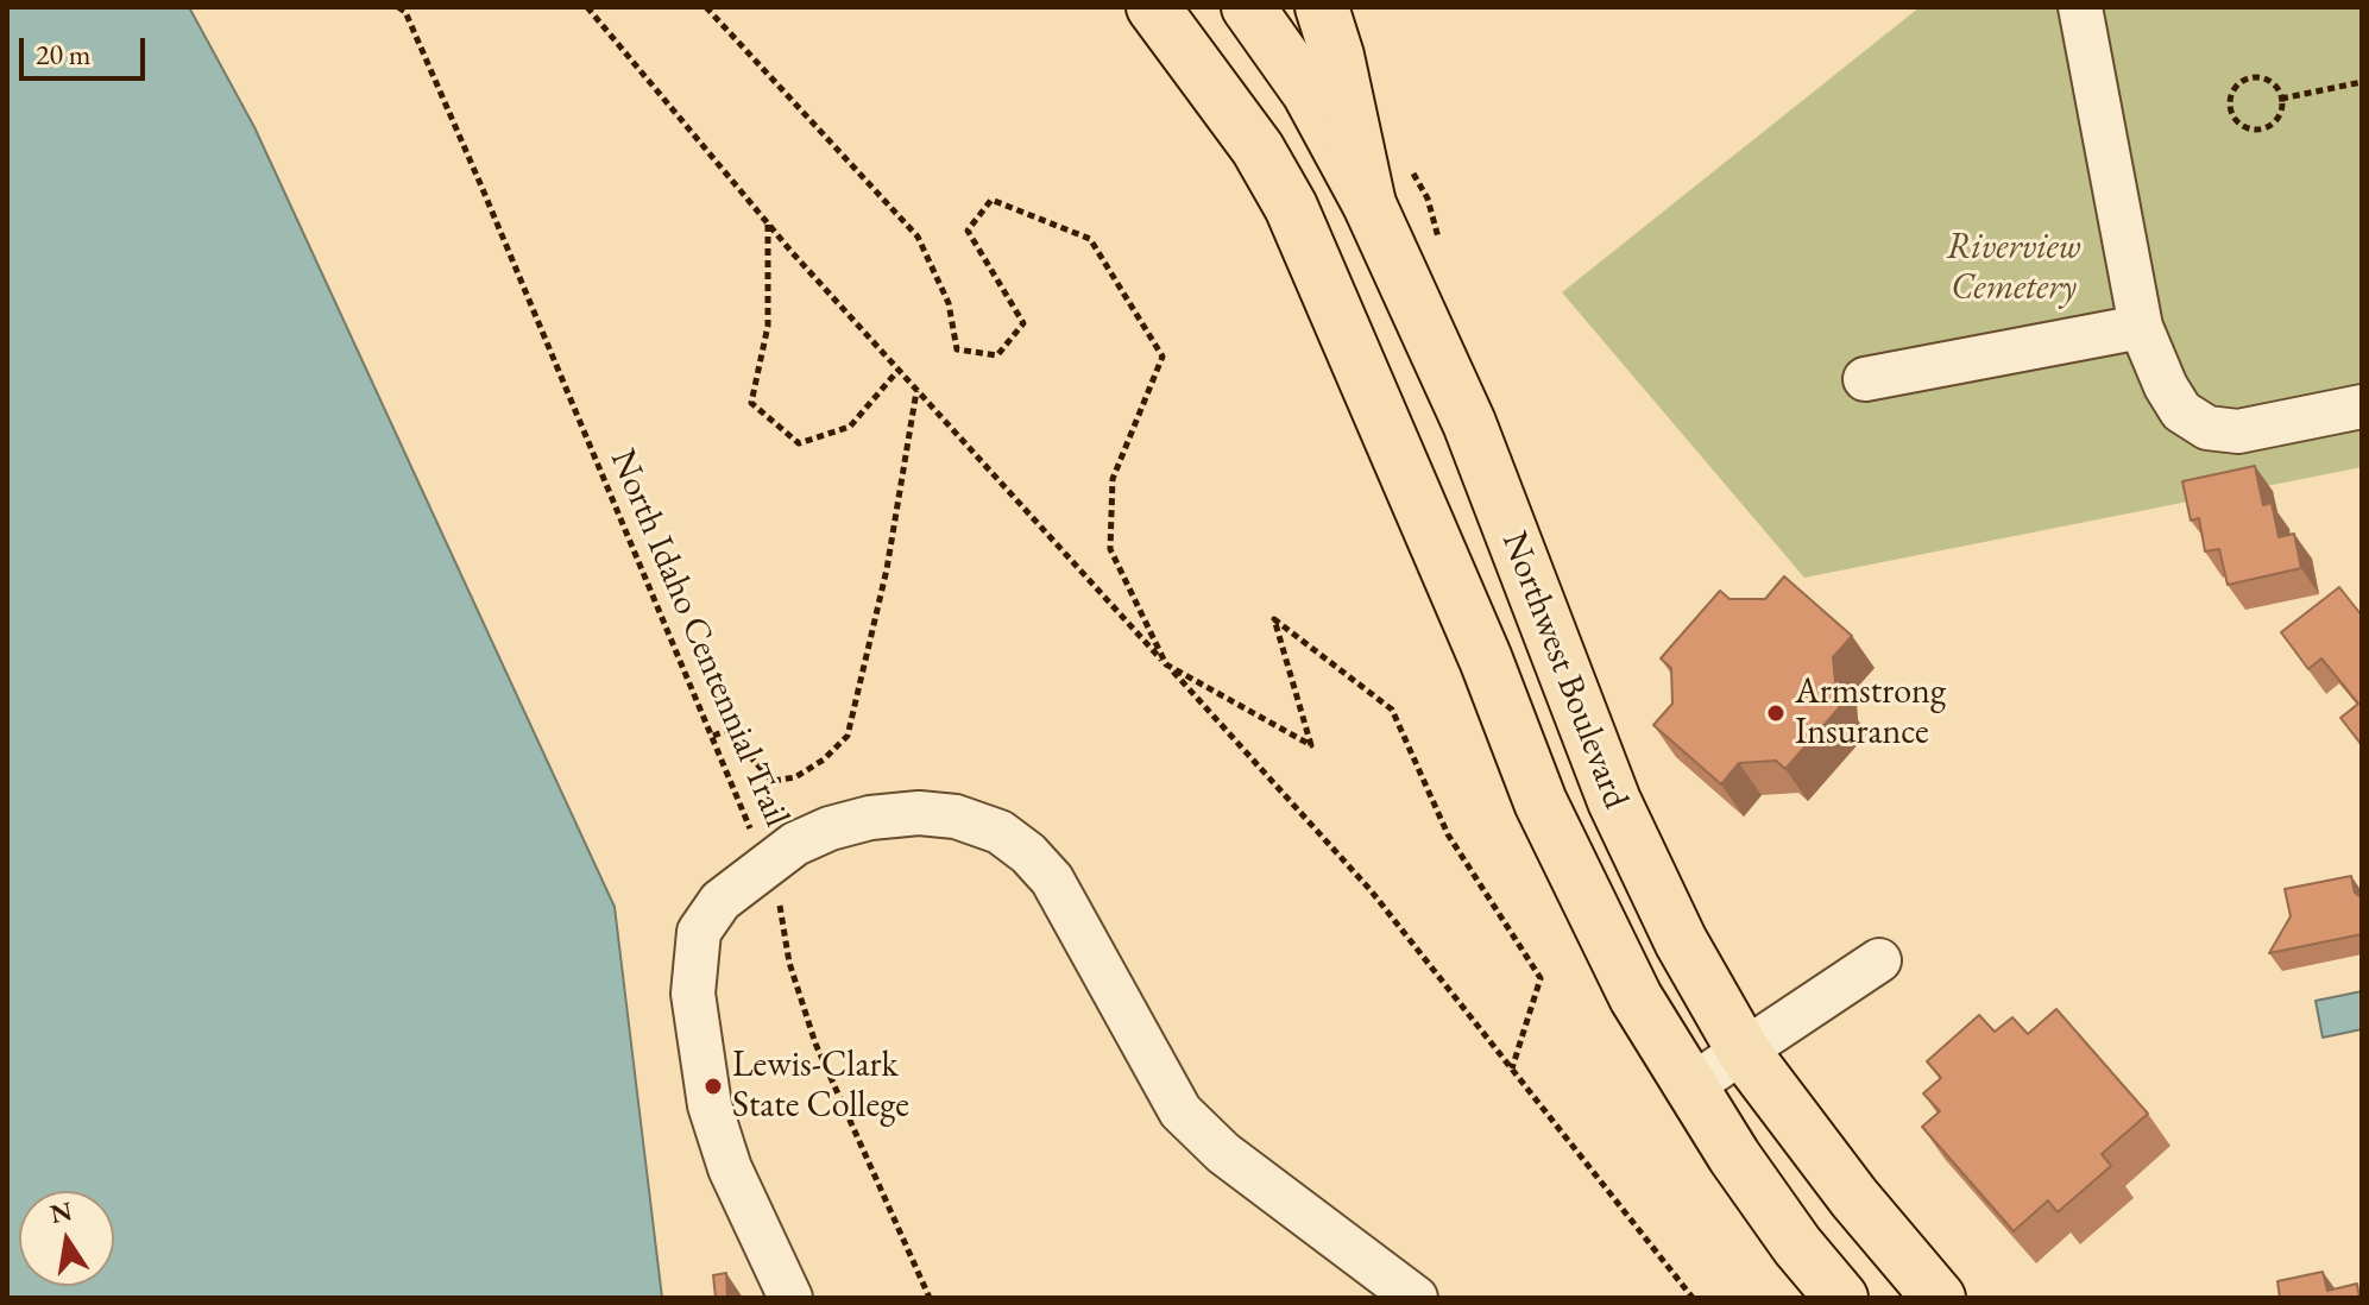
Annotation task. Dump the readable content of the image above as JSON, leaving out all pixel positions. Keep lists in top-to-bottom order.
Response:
{
  "streets": {
    "main road": ["Northwest Boulevard"],
    "path": ["North Idaho Centennial Trail"]
  },
  "parks": ["Riverview Cemetery"],
  "places": ["Armstrong Insurance", "Lewis-Clark State College"],
  "scale_bar": "20 m",
  "north": "top"
}
